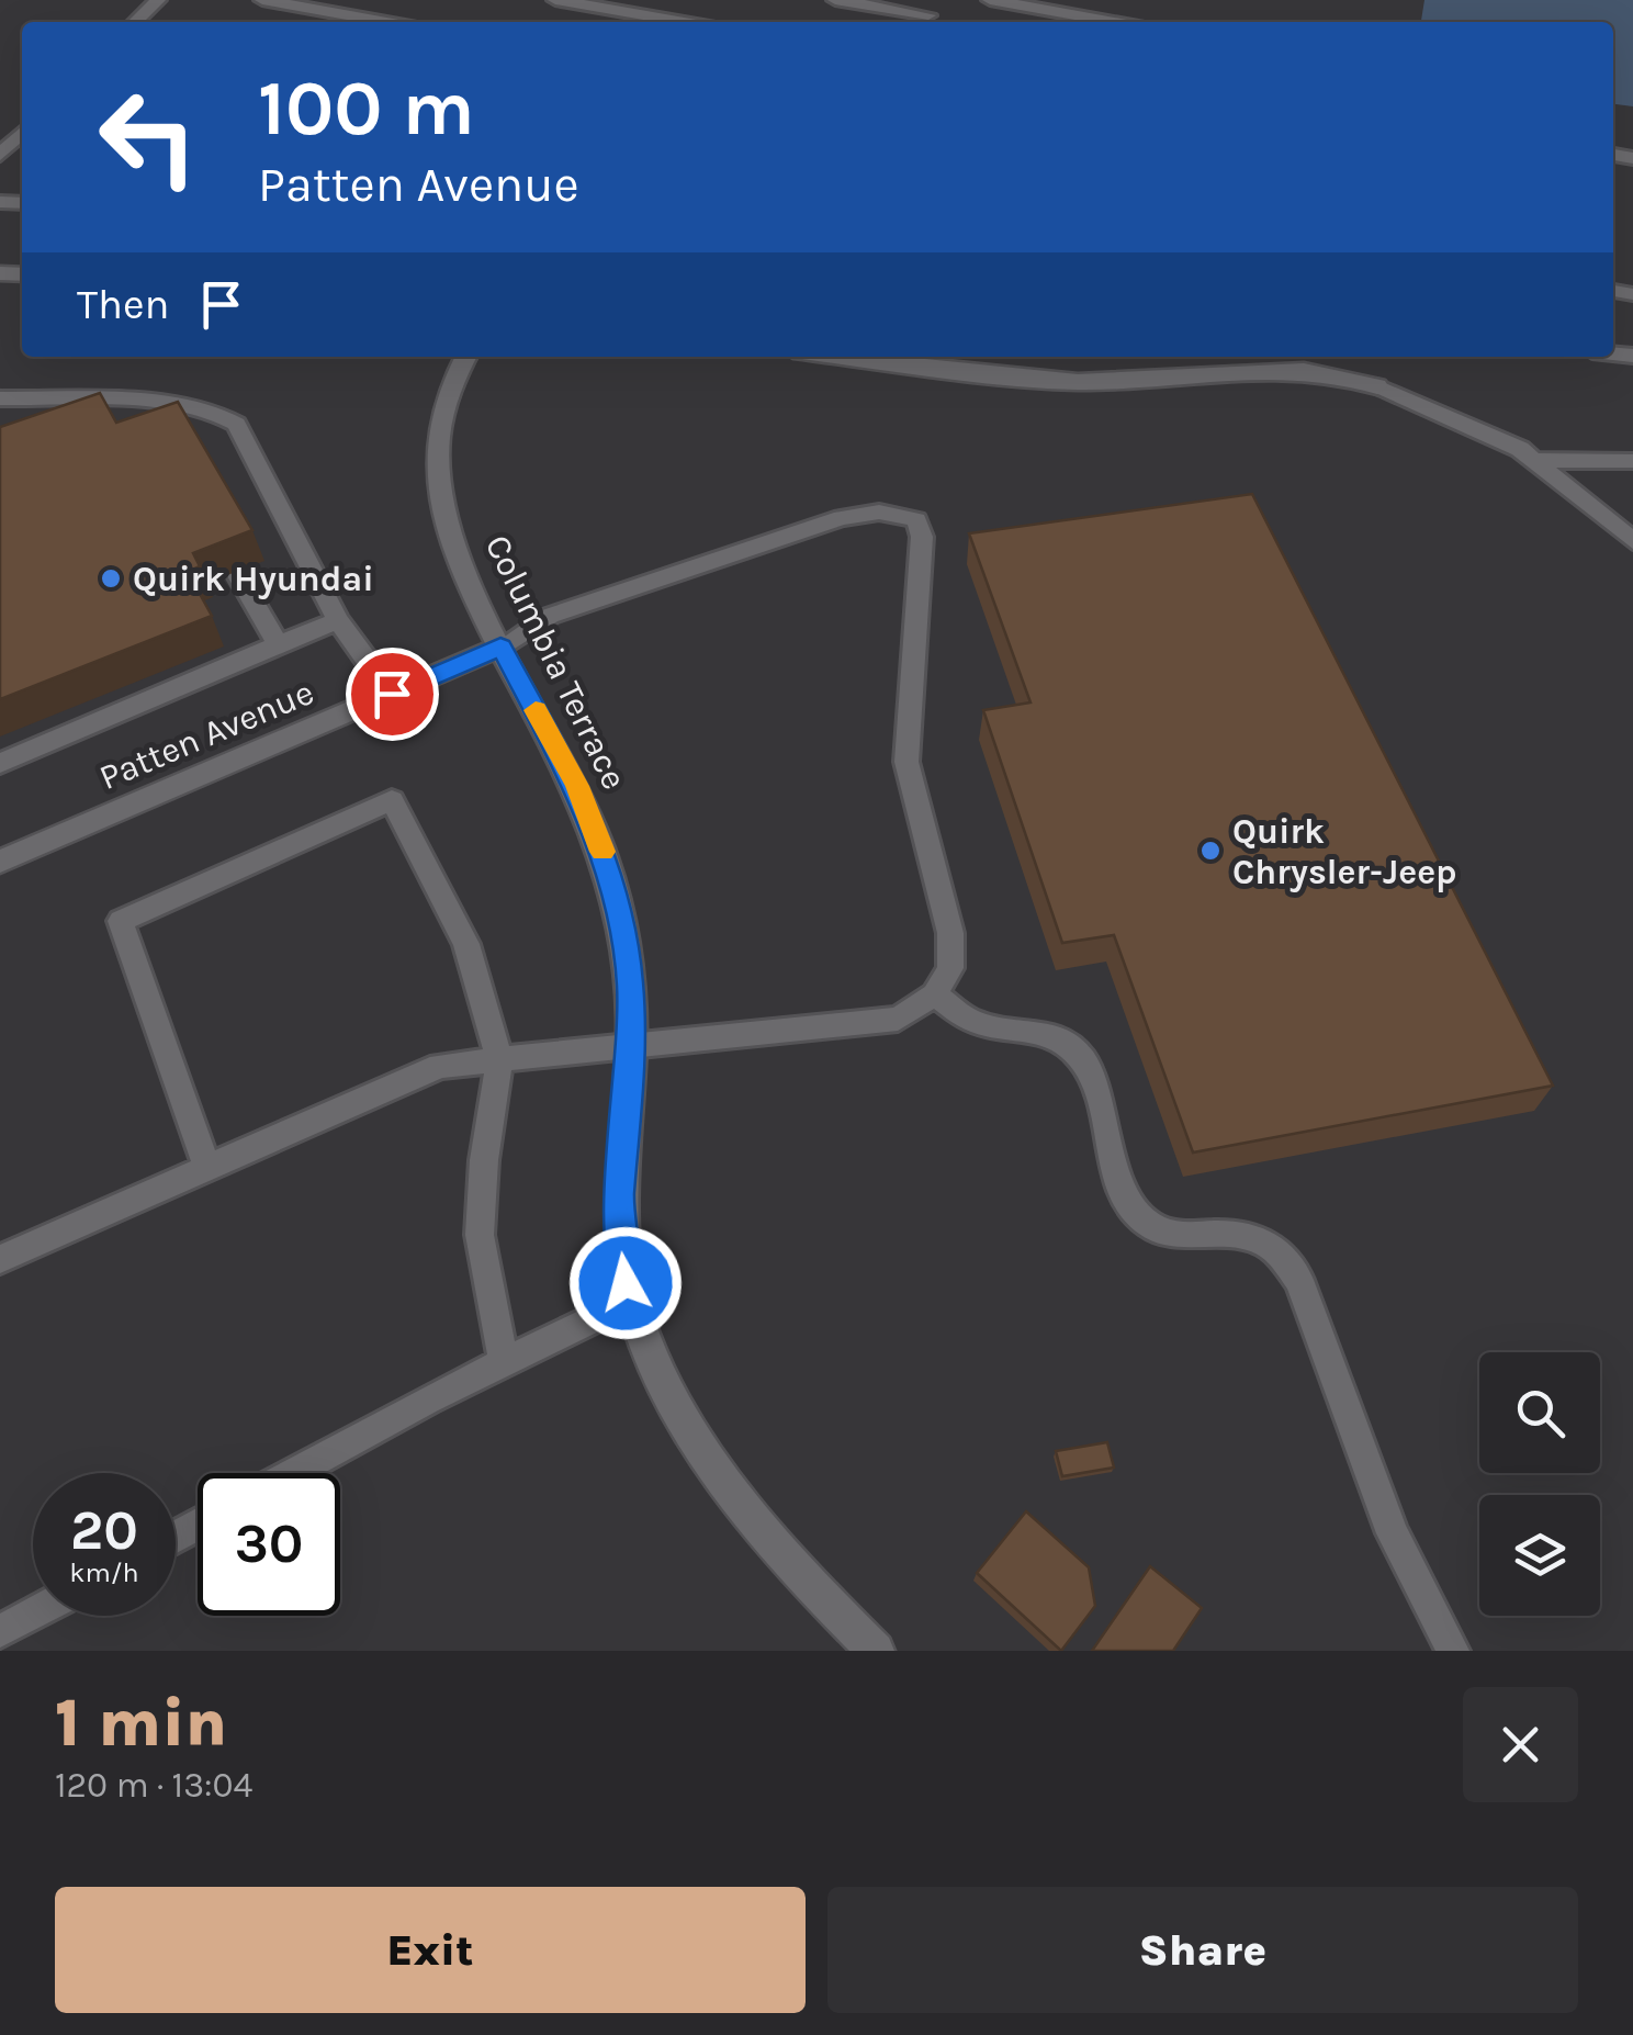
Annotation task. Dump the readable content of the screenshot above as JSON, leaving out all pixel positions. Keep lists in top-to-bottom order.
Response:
{
  "streets": {
    "street": ["Columbia Terrace", "Patten Avenue"]
  },
  "crossings": [
    ["Columbia Terrace", "Patten Avenue"]
  ],
  "places": ["Quirk Hyundai", "Quirk Chrysler-Jeep"],
  "page": {
    "turn": ["100 m", "Patten Avenue"],
    "then": "Then",
    "speed": "20 km/h",
    "limit": "30",
    "heading": ["1 min", "120 m · 13:04"],
    "buttons": ["Exit", "Share"]
  }
}
